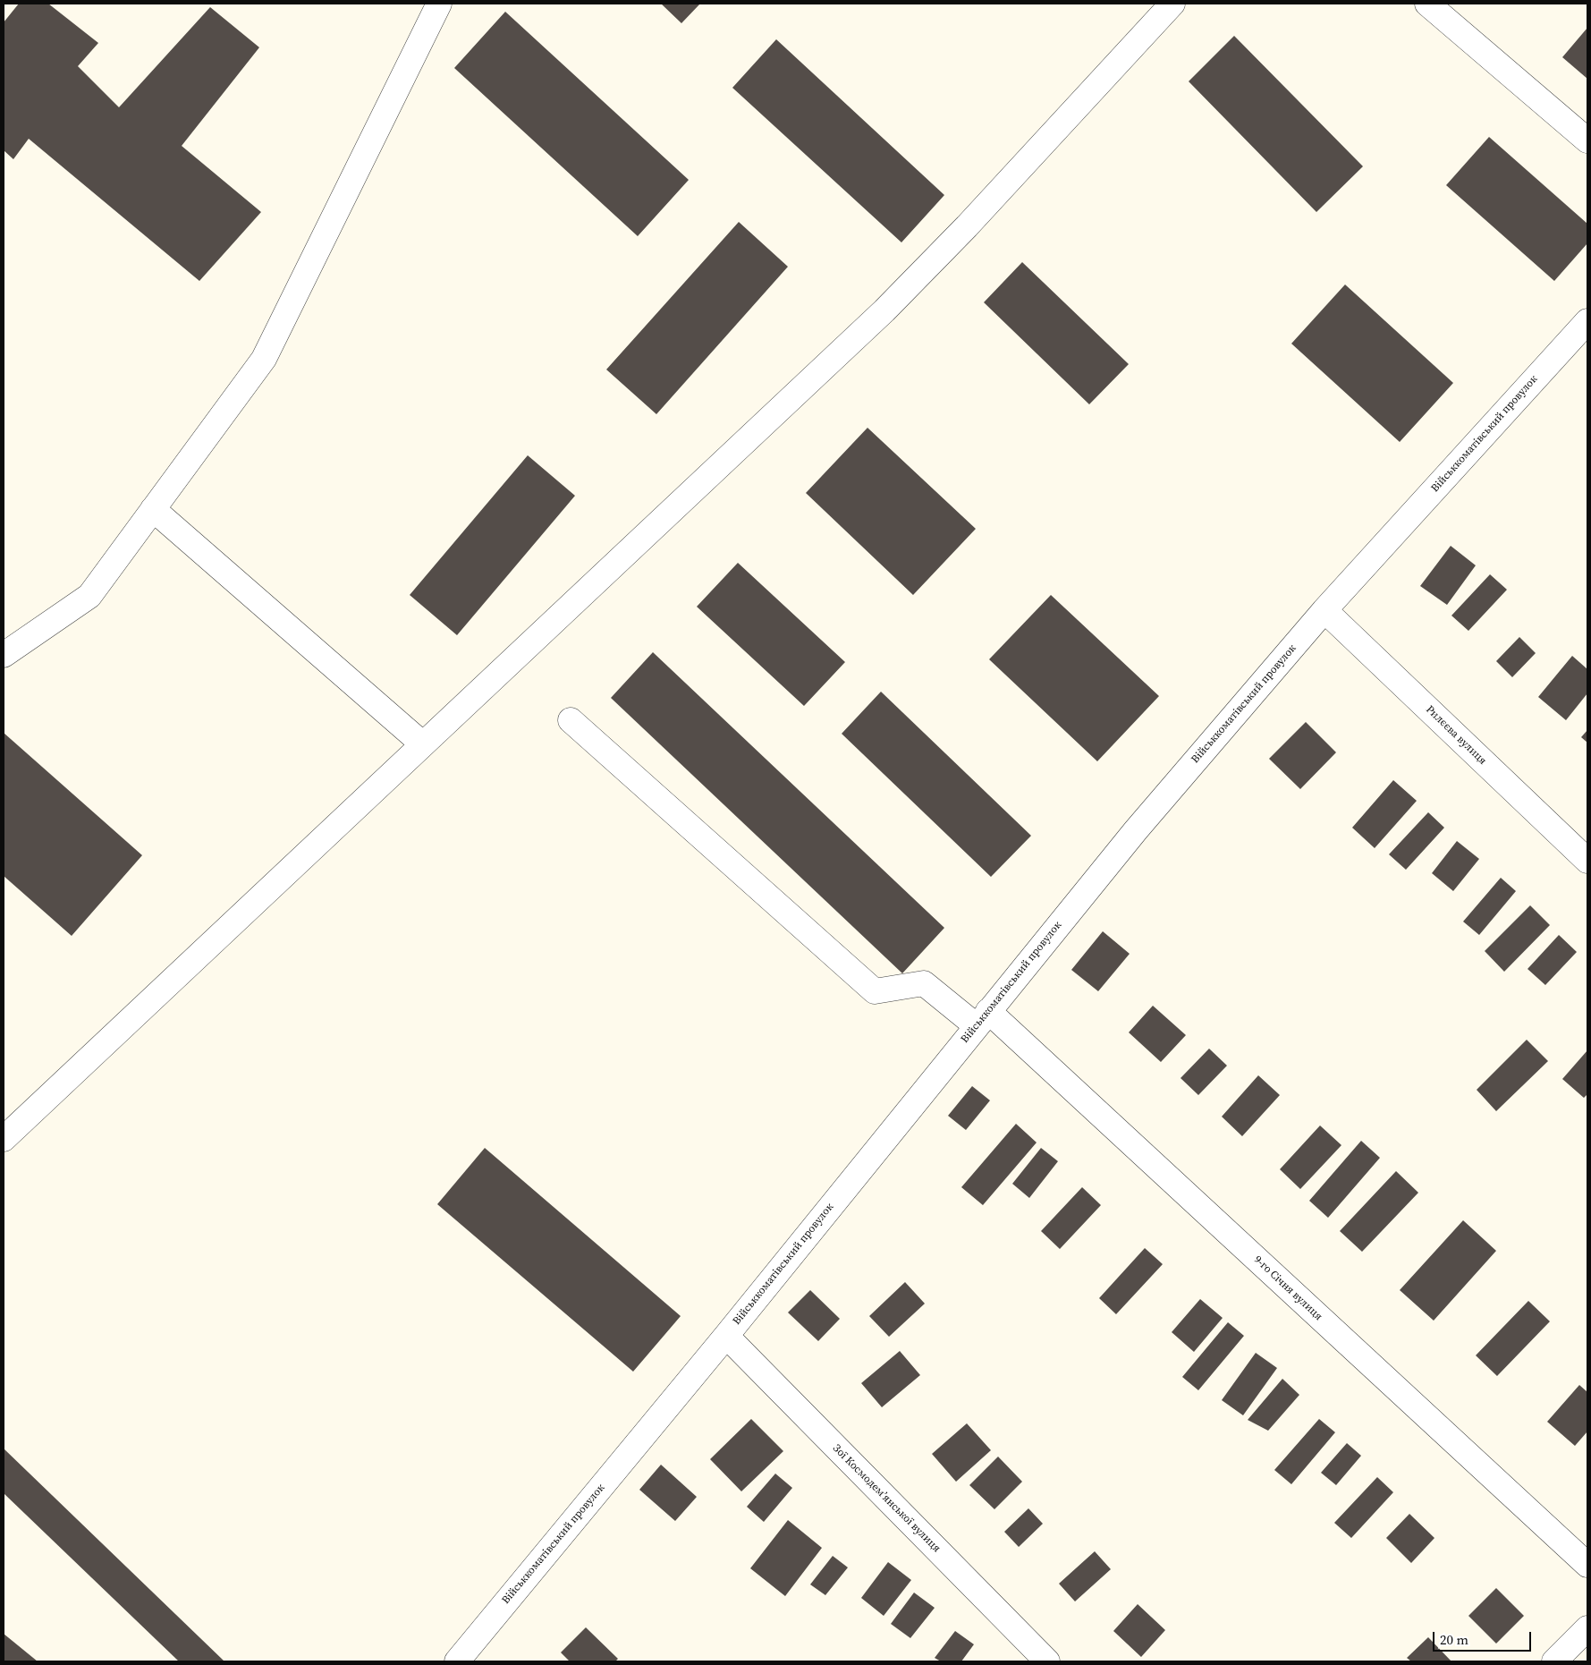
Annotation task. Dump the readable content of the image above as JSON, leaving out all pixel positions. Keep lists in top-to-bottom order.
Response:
{
  "streets": {
    "street": [
      "Військкоматівський провулок",
      "Рилєєва вулиця",
      "9-го Січня вулиця",
      "Зої Космодем’янської вулиця"
    ]
  },
  "crossings": [
    ["Військкоматівський провулок", "Рилєєва вулиця"],
    ["Військкоматівський провулок", "9-го Січня вулиця"],
    ["Військкоматівський провулок", "Зої Космодем’янської вулиця"]
  ],
  "scale_bar": "20 m"
}
